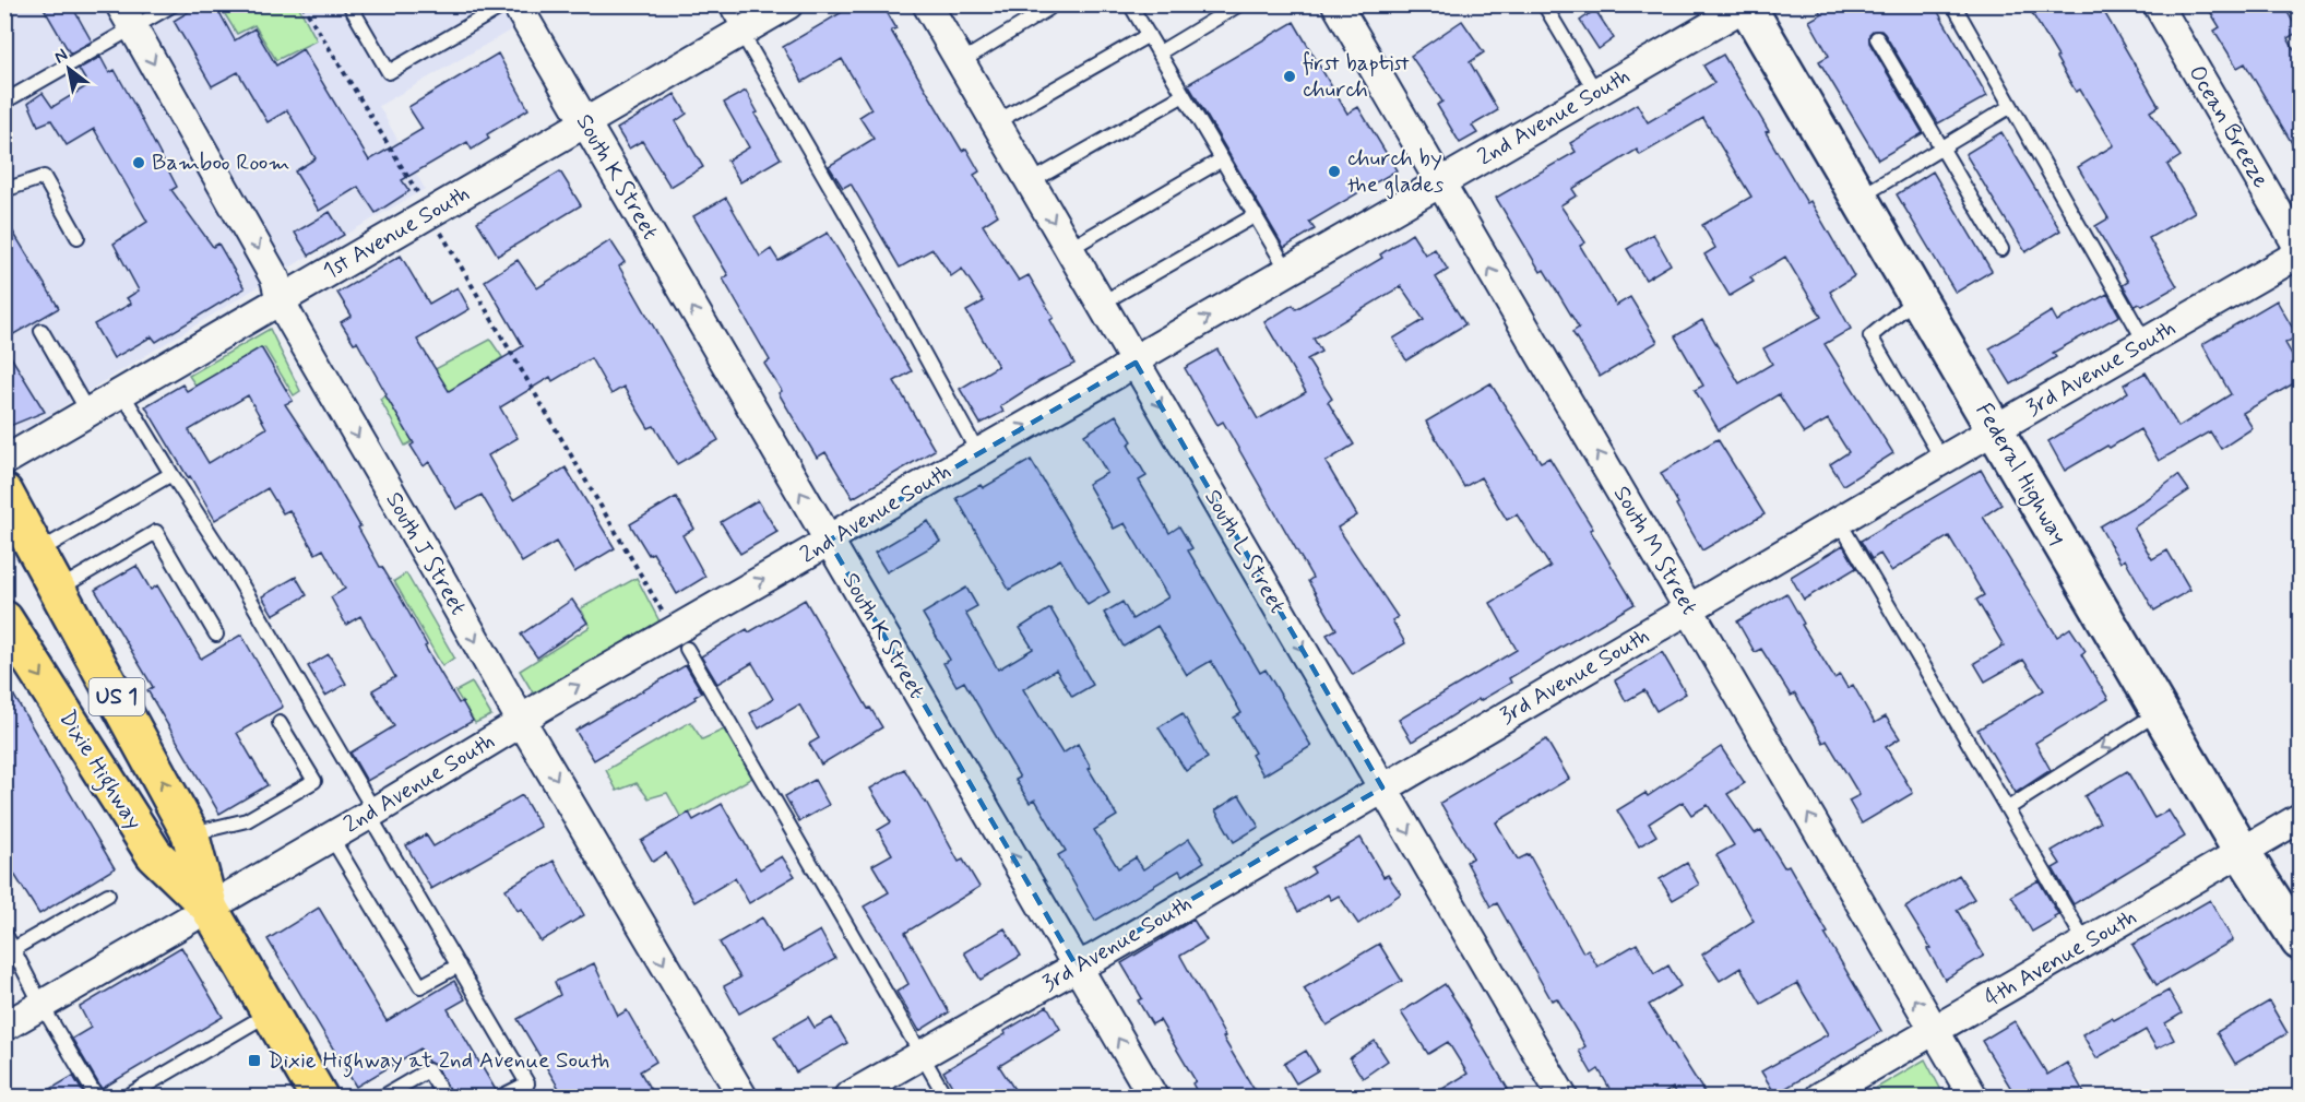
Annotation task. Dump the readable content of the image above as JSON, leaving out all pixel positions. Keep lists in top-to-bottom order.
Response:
{
  "streets": {
    "main road": ["Federal Highway", "US 1", "Dixie Highway"],
    "street": [
      "2nd Avenue South",
      "Ocean Breeze",
      "South K Street",
      "1st Avenue South",
      "3rd Avenue South",
      "South M Street",
      "South L Street",
      "South J Street",
      "4th Avenue South"
    ]
  },
  "crossings": [
    ["2nd Avenue South", "South K Street"],
    ["2nd Avenue South", "Federal Highway"],
    ["2nd Avenue South", "South M Street"],
    ["2nd Avenue South", "South L Street"],
    ["2nd Avenue South", "South J Street"],
    ["2nd Avenue South", "Dixie Highway"],
    ["Ocean Breeze", "3rd Avenue South"],
    ["South K Street", "1st Avenue South"],
    ["South K Street", "3rd Avenue South"],
    ["1st Avenue South", "South J Street"],
    ["3rd Avenue South", "Federal Highway"],
    ["3rd Avenue South", "South M Street"],
    ["3rd Avenue South", "South L Street"],
    ["Federal Highway", "4th Avenue South"],
    ["South M Street", "4th Avenue South"]
  ],
  "one_way": [
    "2nd Avenue South",
    "South K Street",
    "South M Street",
    "South L Street",
    "South J Street"
  ],
  "places": {
    "other": ["first baptist church", "Bamboo Room", "church by the glades"],
    "transit": ["Dixie Highway at 2nd Avenue South"]
  },
  "north": "top left"
}
